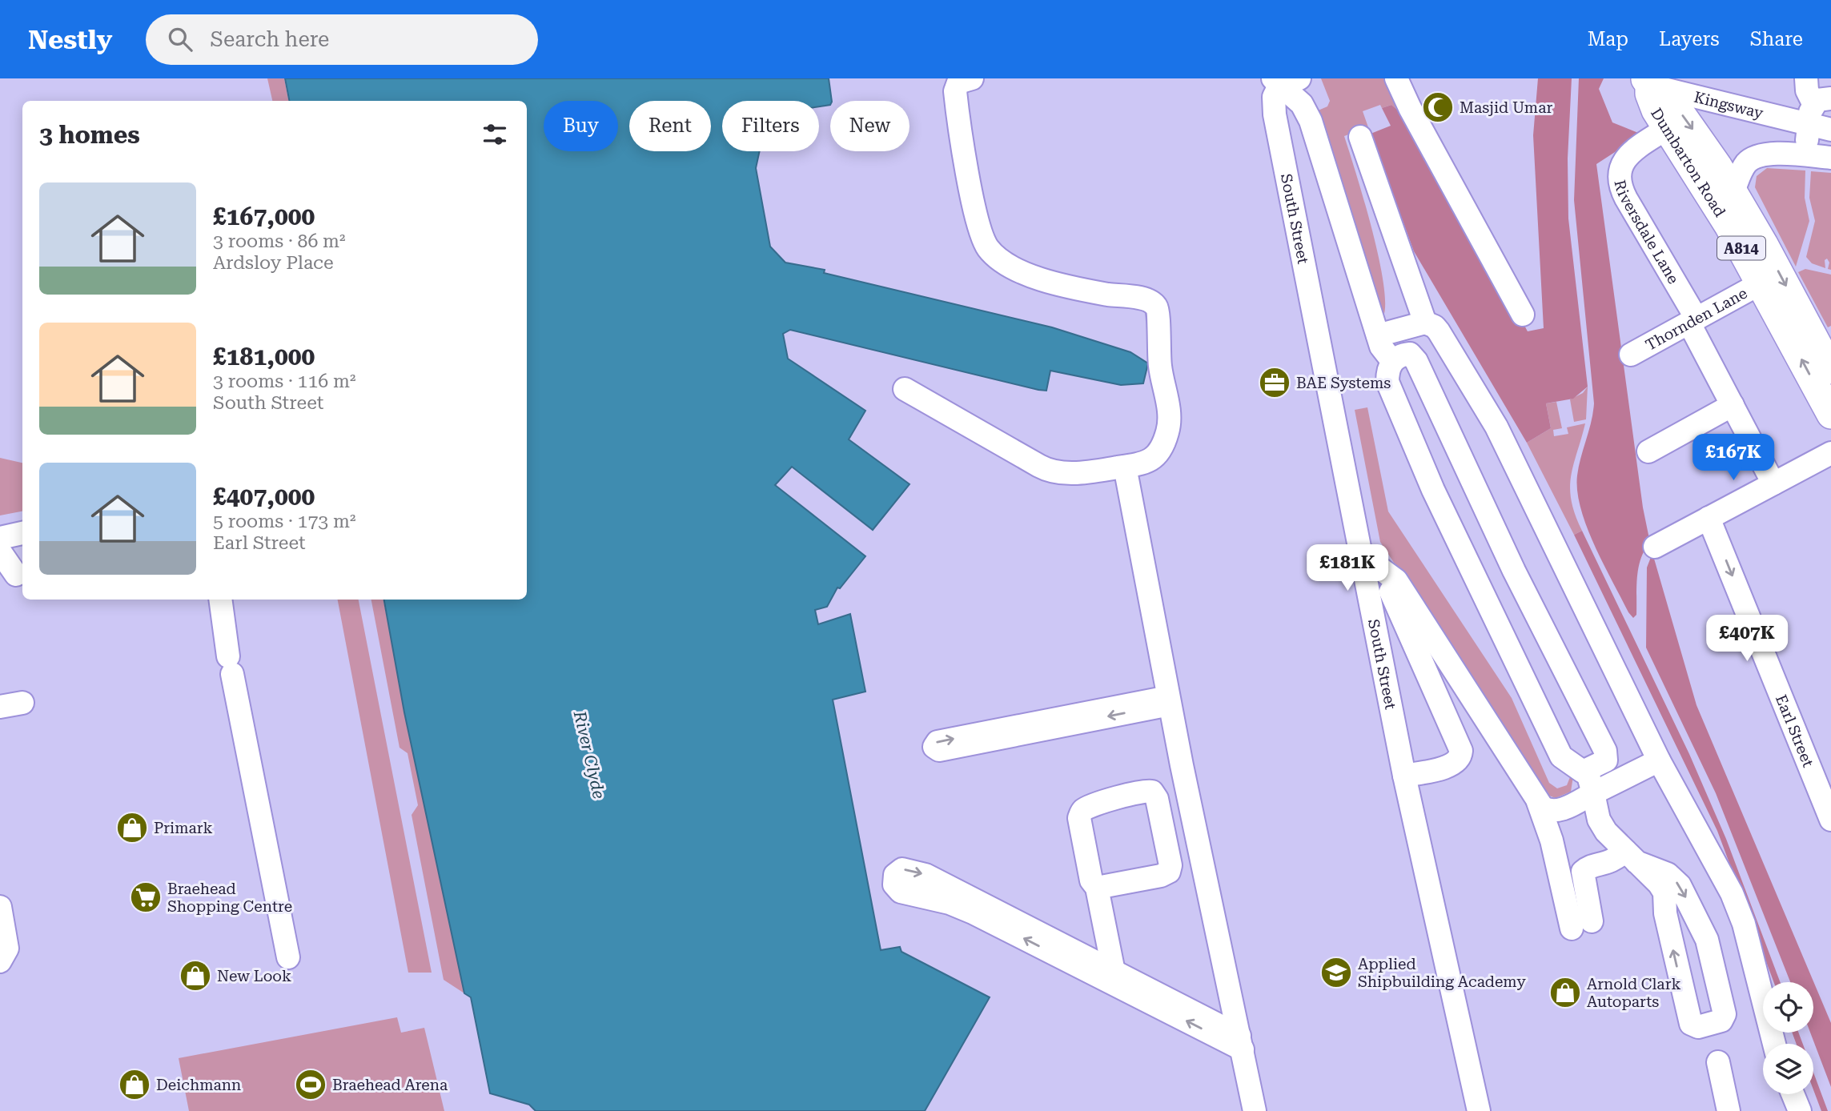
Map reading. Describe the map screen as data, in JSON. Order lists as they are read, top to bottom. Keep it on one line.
{"streets":{"main road":["Dumbarton Road","A814"],"street":["Kingsway","South Street","Riversdale Lane","Thornden Lane","Earl Street"]},"crossings":[["Kingsway","Dumbarton Road"],["Dumbarton Road","Riversdale Lane"],["Dumbarton Road","Thornden Lane"],["Riversdale Lane","Thornden Lane"]],"water":["River Clyde"],"places":{"mosque":["Masjid Umar"],"office":["BAE Systems"],"shop":["Primark","New Look","Arnold Clark Autoparts","Deichmann"],"supermarket":["Braehead Shopping Centre"],"school or university":["Applied Shipbuilding Academy"],"sports":["Braehead Arena"]},"page":{"header":"Nestly","search":"Search here","nav":["Map","Layers","Share"],"chip":["Buy","Rent","Filters","New"],"heading":"3 homes","list":[{"name":"£167,000","note":"3 rooms · 86 m² · Ardsloy Place"},{"name":"£181,000","note":"3 rooms · 116 m² · South Street"},{"name":"£407,000","note":"5 rooms · 173 m² · Earl Street"}],"price":["£167K","£181K","£407K"]}}
